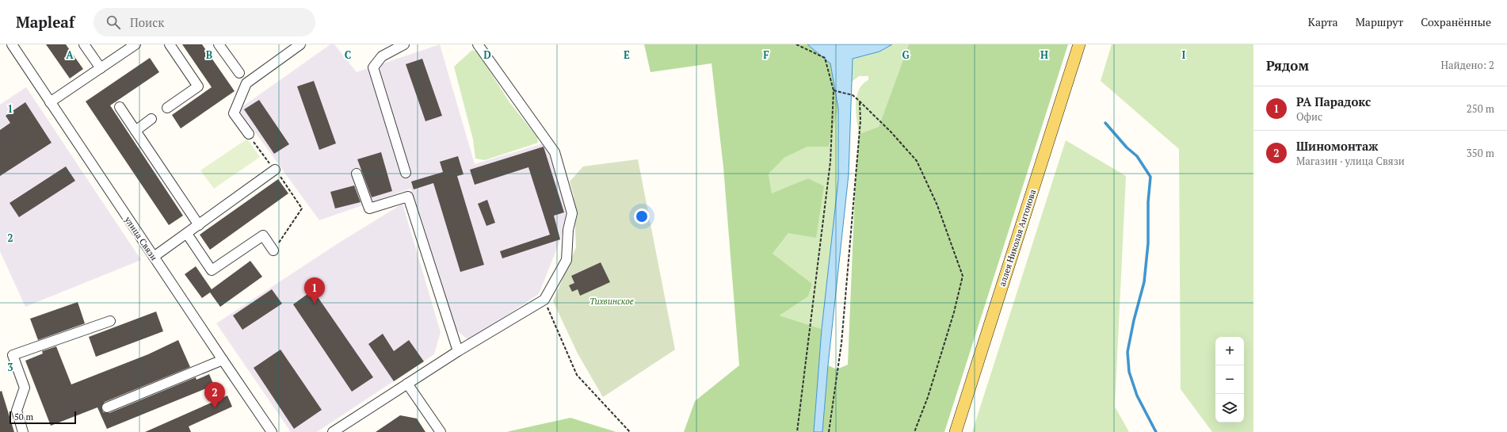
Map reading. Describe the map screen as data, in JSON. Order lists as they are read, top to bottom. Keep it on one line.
{"streets":{"main road":["аллея Николая Антонова"],"street":["улица Связи"]},"parks":["Тихвинское"],"scale_bar":"50 m","page":{"header":"Mapleaf","search":"Поиск","nav":["Карта","Маршрут","Сохранённые"],"heading":["Рядом","Найдено: 2"],"list":[{"mark":"1","name":"РА Парадокс","note":"Офис","value":"250 m"},{"mark":"2","name":"Шиномонтаж","note":"Магазин · улица Связи","value":"350 m"}],"pins":["1","2"],"map_buttons":["+","−"],"scale":"50 m"},"grid":{"columns":["A","B","C","D","E","F","G","H","I"],"rows":["1","2","3"]}}
